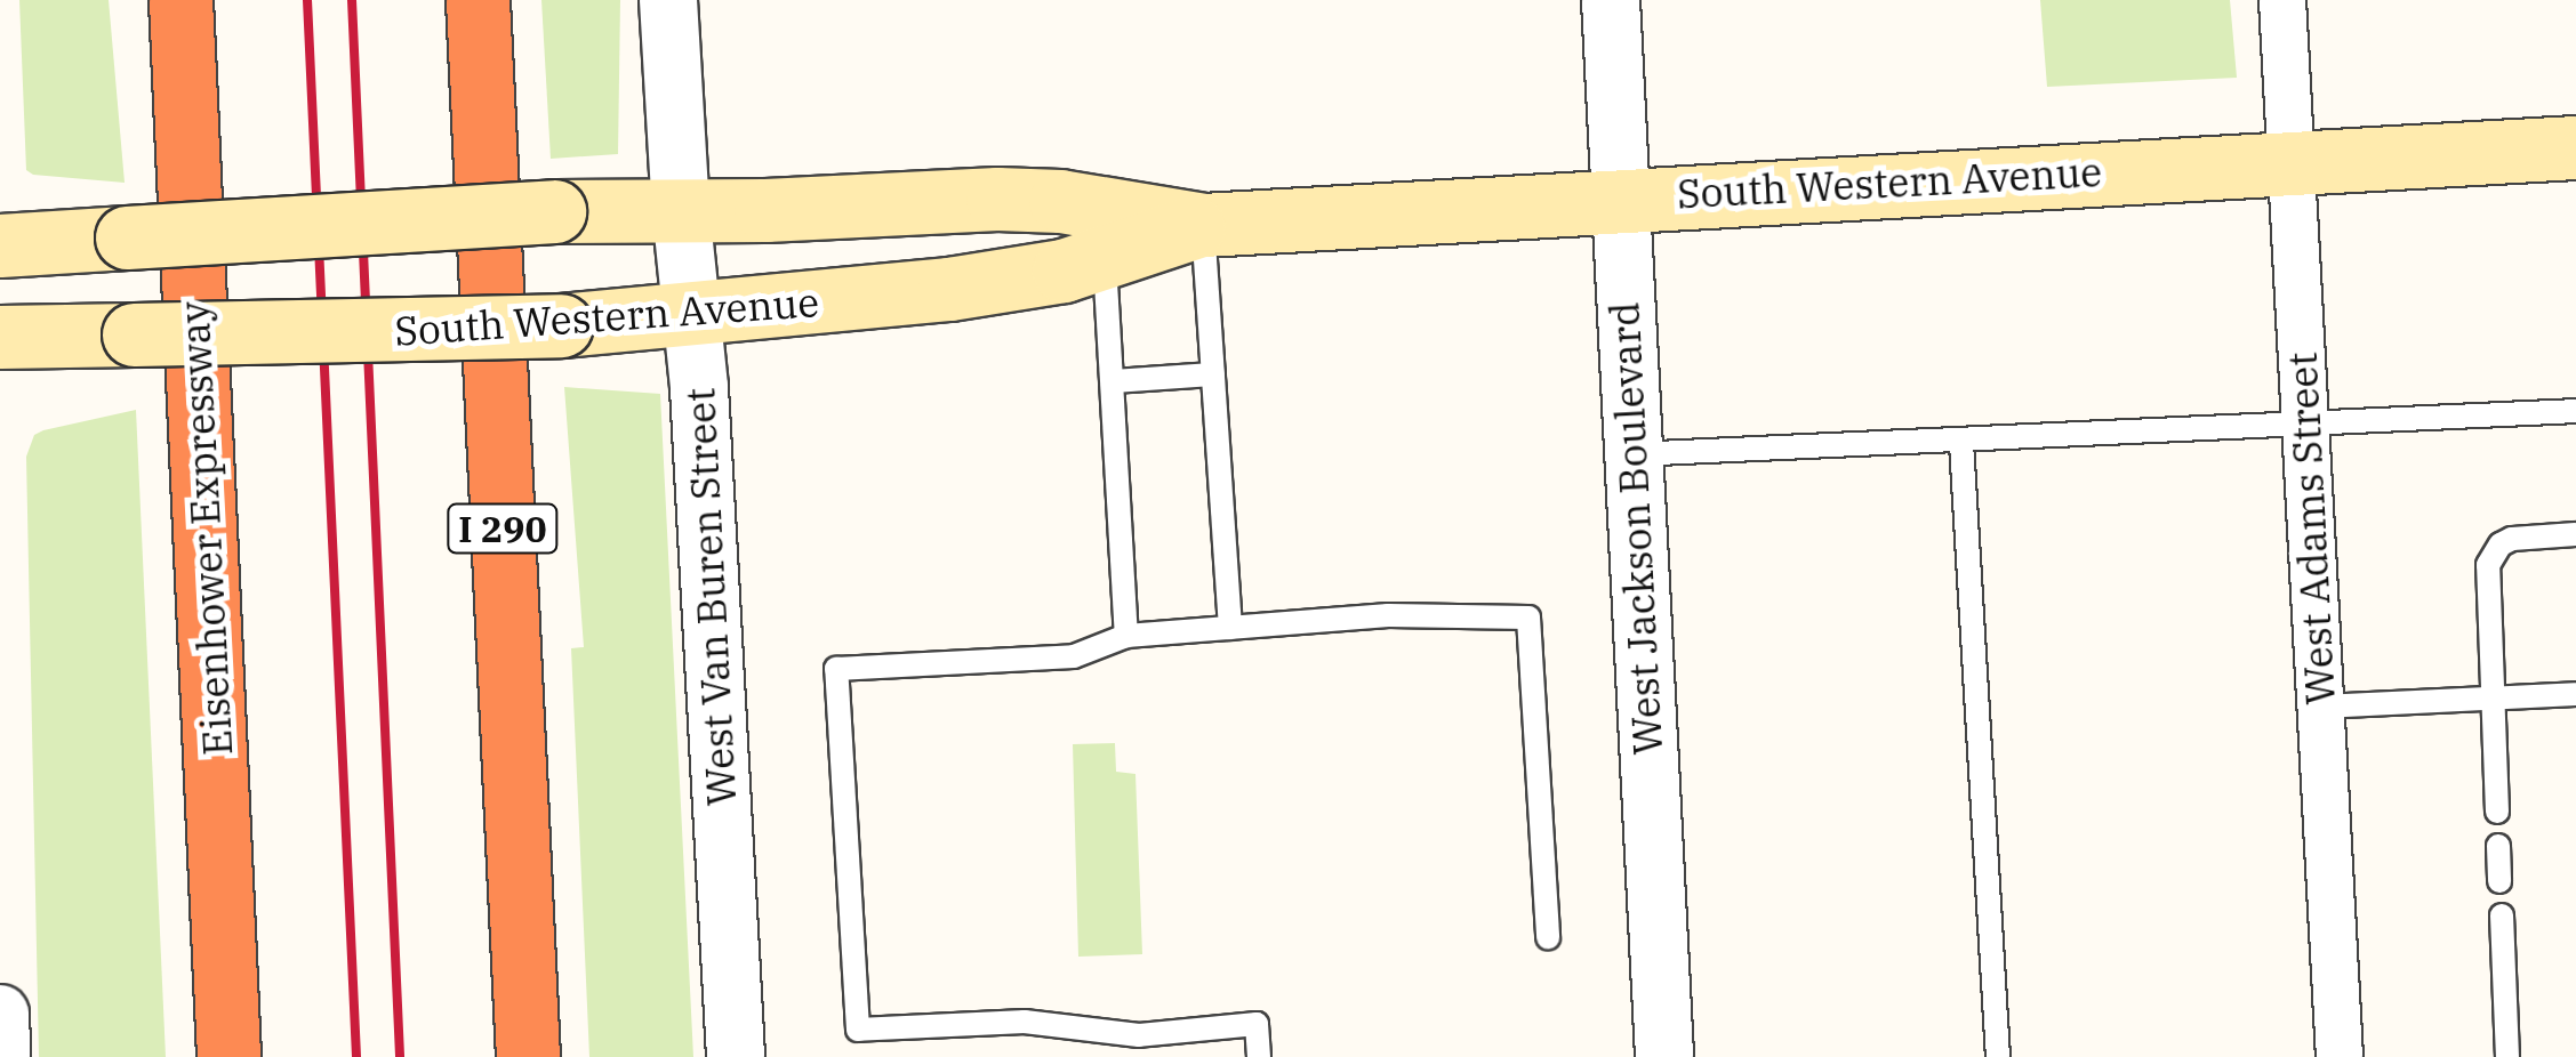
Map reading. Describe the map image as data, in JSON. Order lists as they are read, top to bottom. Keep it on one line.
{"streets":{"highway":["Eisenhower Expressway","I 290"],"main road":["South Western Avenue"],"street":["West Jackson Boulevard","West Adams Street","West Van Buren Street"]},"crossings":[["South Western Avenue","West Jackson Boulevard"],["South Western Avenue","West Adams Street"],["South Western Avenue","West Van Buren Street"]]}
